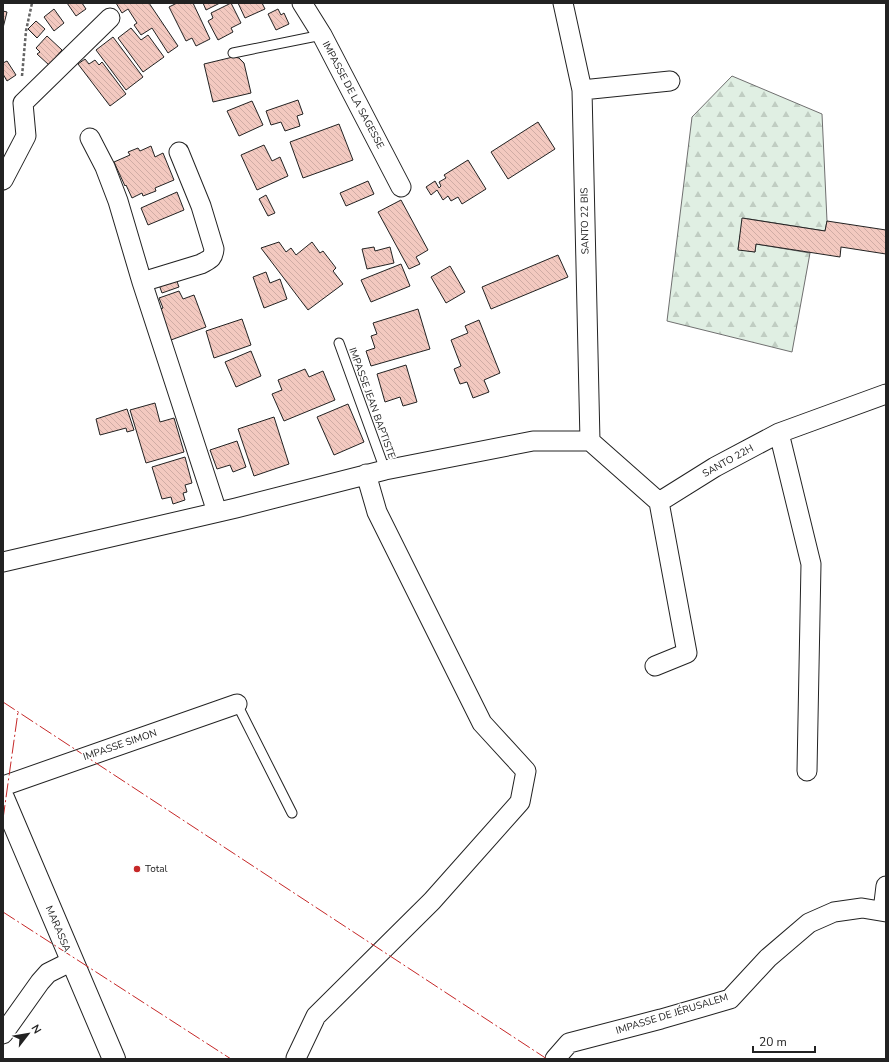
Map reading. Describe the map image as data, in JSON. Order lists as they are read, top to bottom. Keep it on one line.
{"streets":{"main road":["MARASSA"],"street":["IMPASSE DE LA SAGESSE","SANTO 22 BIS","SANTO 22H","IMPASSE SIMON","IMPASSE DE JÉRUSALEM"],"lane":["IMPASSE JEAN BAPTISTE"]},"places":["Total"],"scale_bar":"20 m","north":"top right"}
